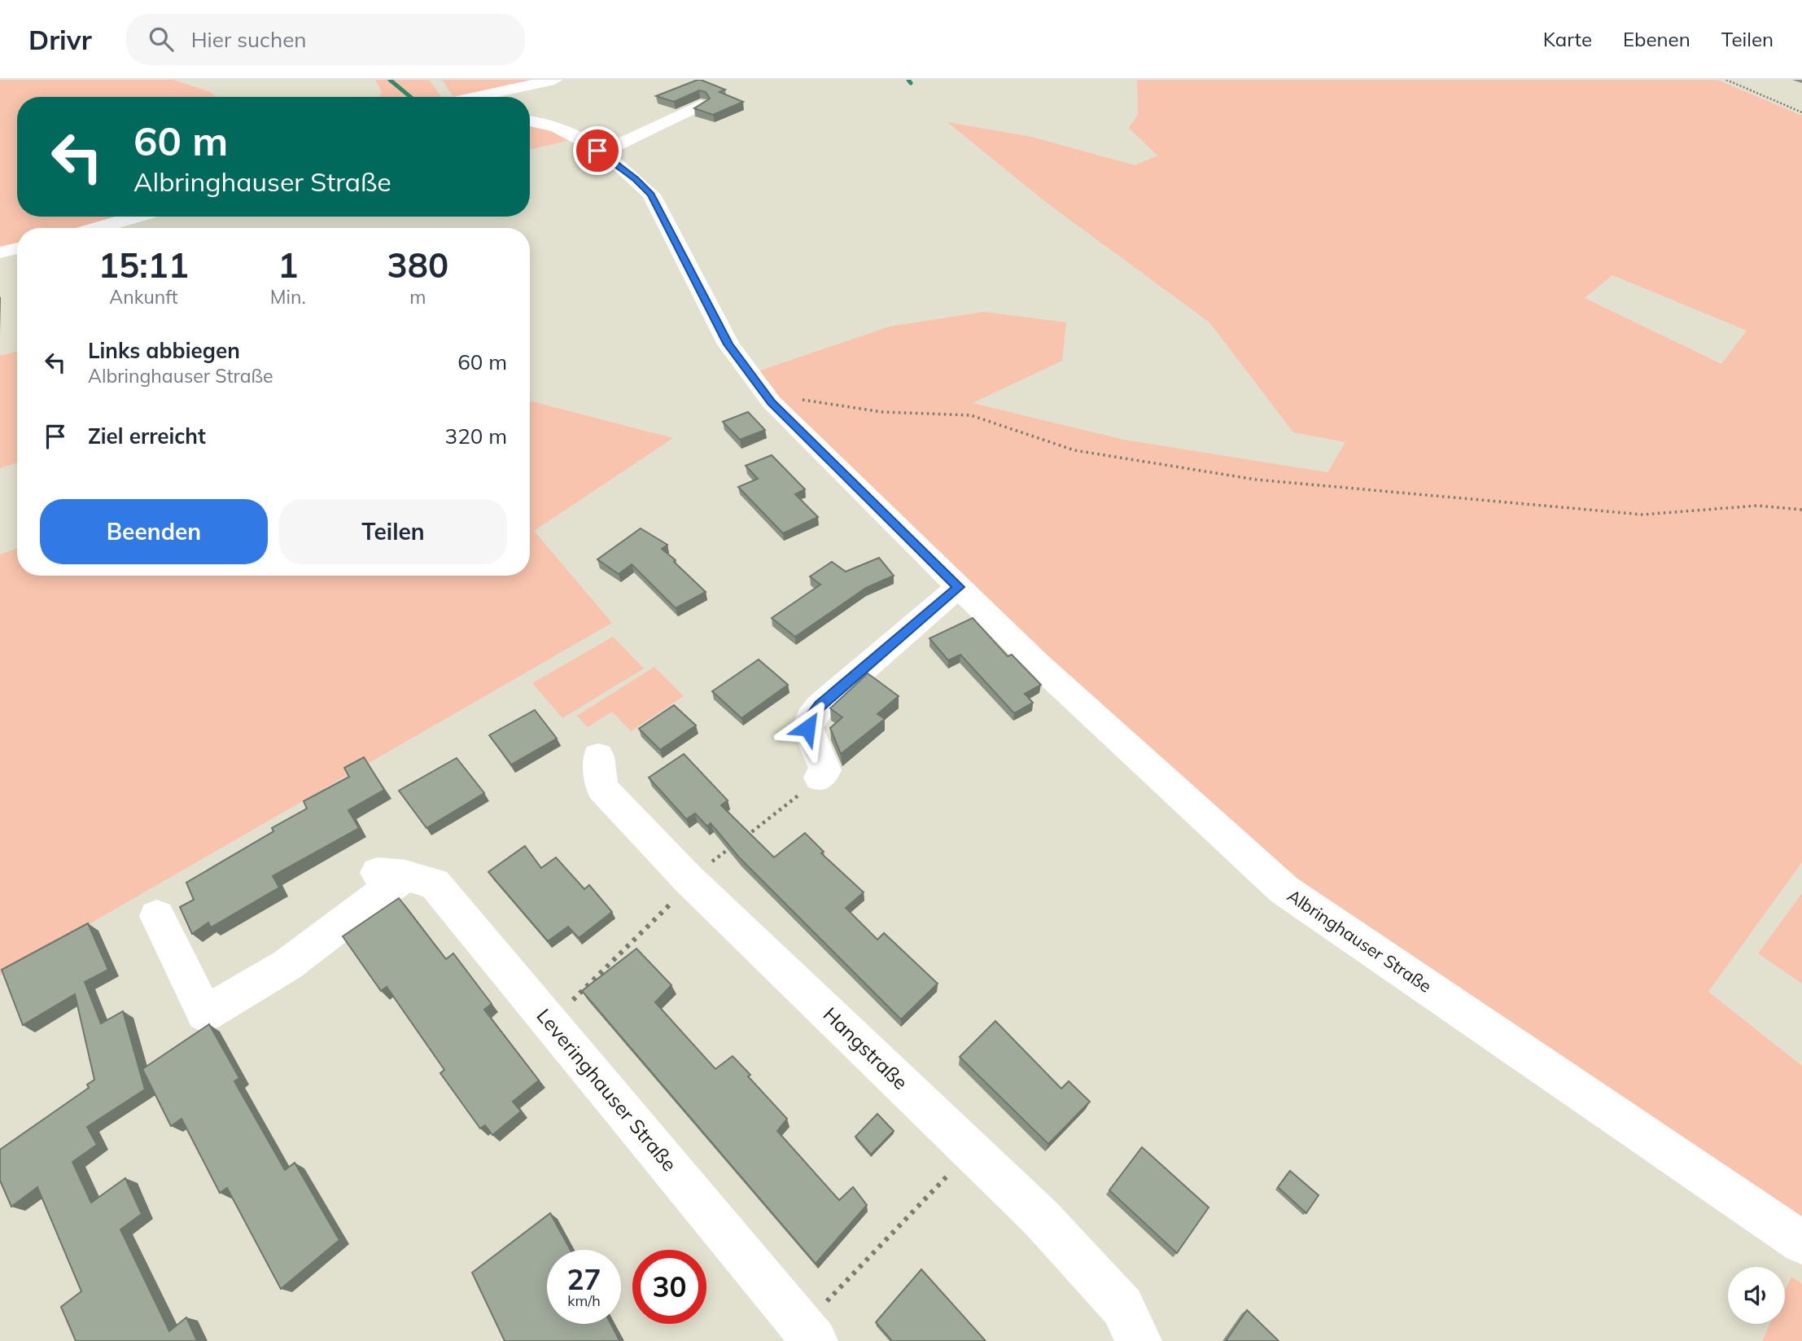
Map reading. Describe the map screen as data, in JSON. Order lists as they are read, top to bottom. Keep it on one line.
{"streets":{"street":["Albringhauser Straße","Hangstraße","Leveringhauser Straße"]},"page":{"header":"Drivr","search":"Hier suchen","nav":["Karte","Ebenen","Teilen"],"turn":["60 m","Albringhauser Straße"],"eta":["15:11","Ankunft","1","Min.","380","m"],"list":[{"name":"Links abbiegen","note":"Albringhauser Straße","value":"60 m"},{"name":"Ziel erreicht","value":"320 m"}],"buttons":["Beenden","Teilen"],"speed":"27 km/h","limit":"30"}}
